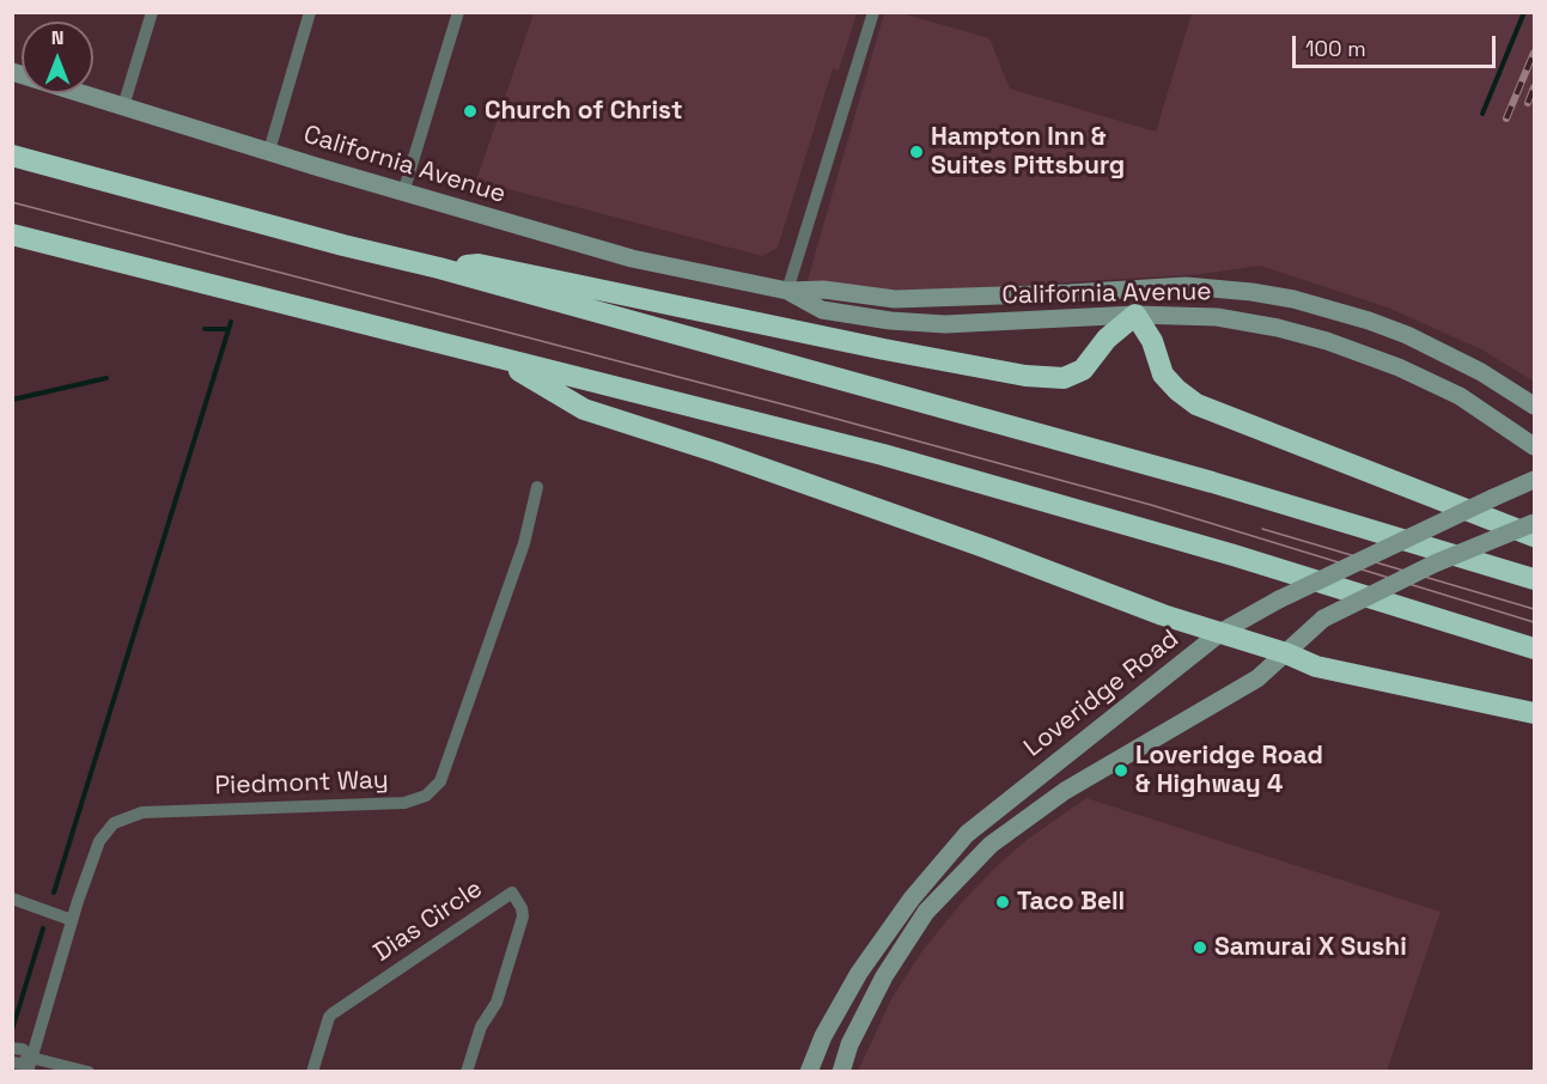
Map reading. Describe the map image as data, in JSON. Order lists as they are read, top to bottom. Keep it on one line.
{"streets":{"main road":["California Avenue","Loveridge Road"],"street":["Piedmont Way","Dias Circle"]},"places":["Church of Christ","Hampton Inn & Suites Pittsburg","Loveridge Road & Highway 4","Taco Bell","Samurai X Sushi"],"scale_bar":"100 m","north":"top"}
